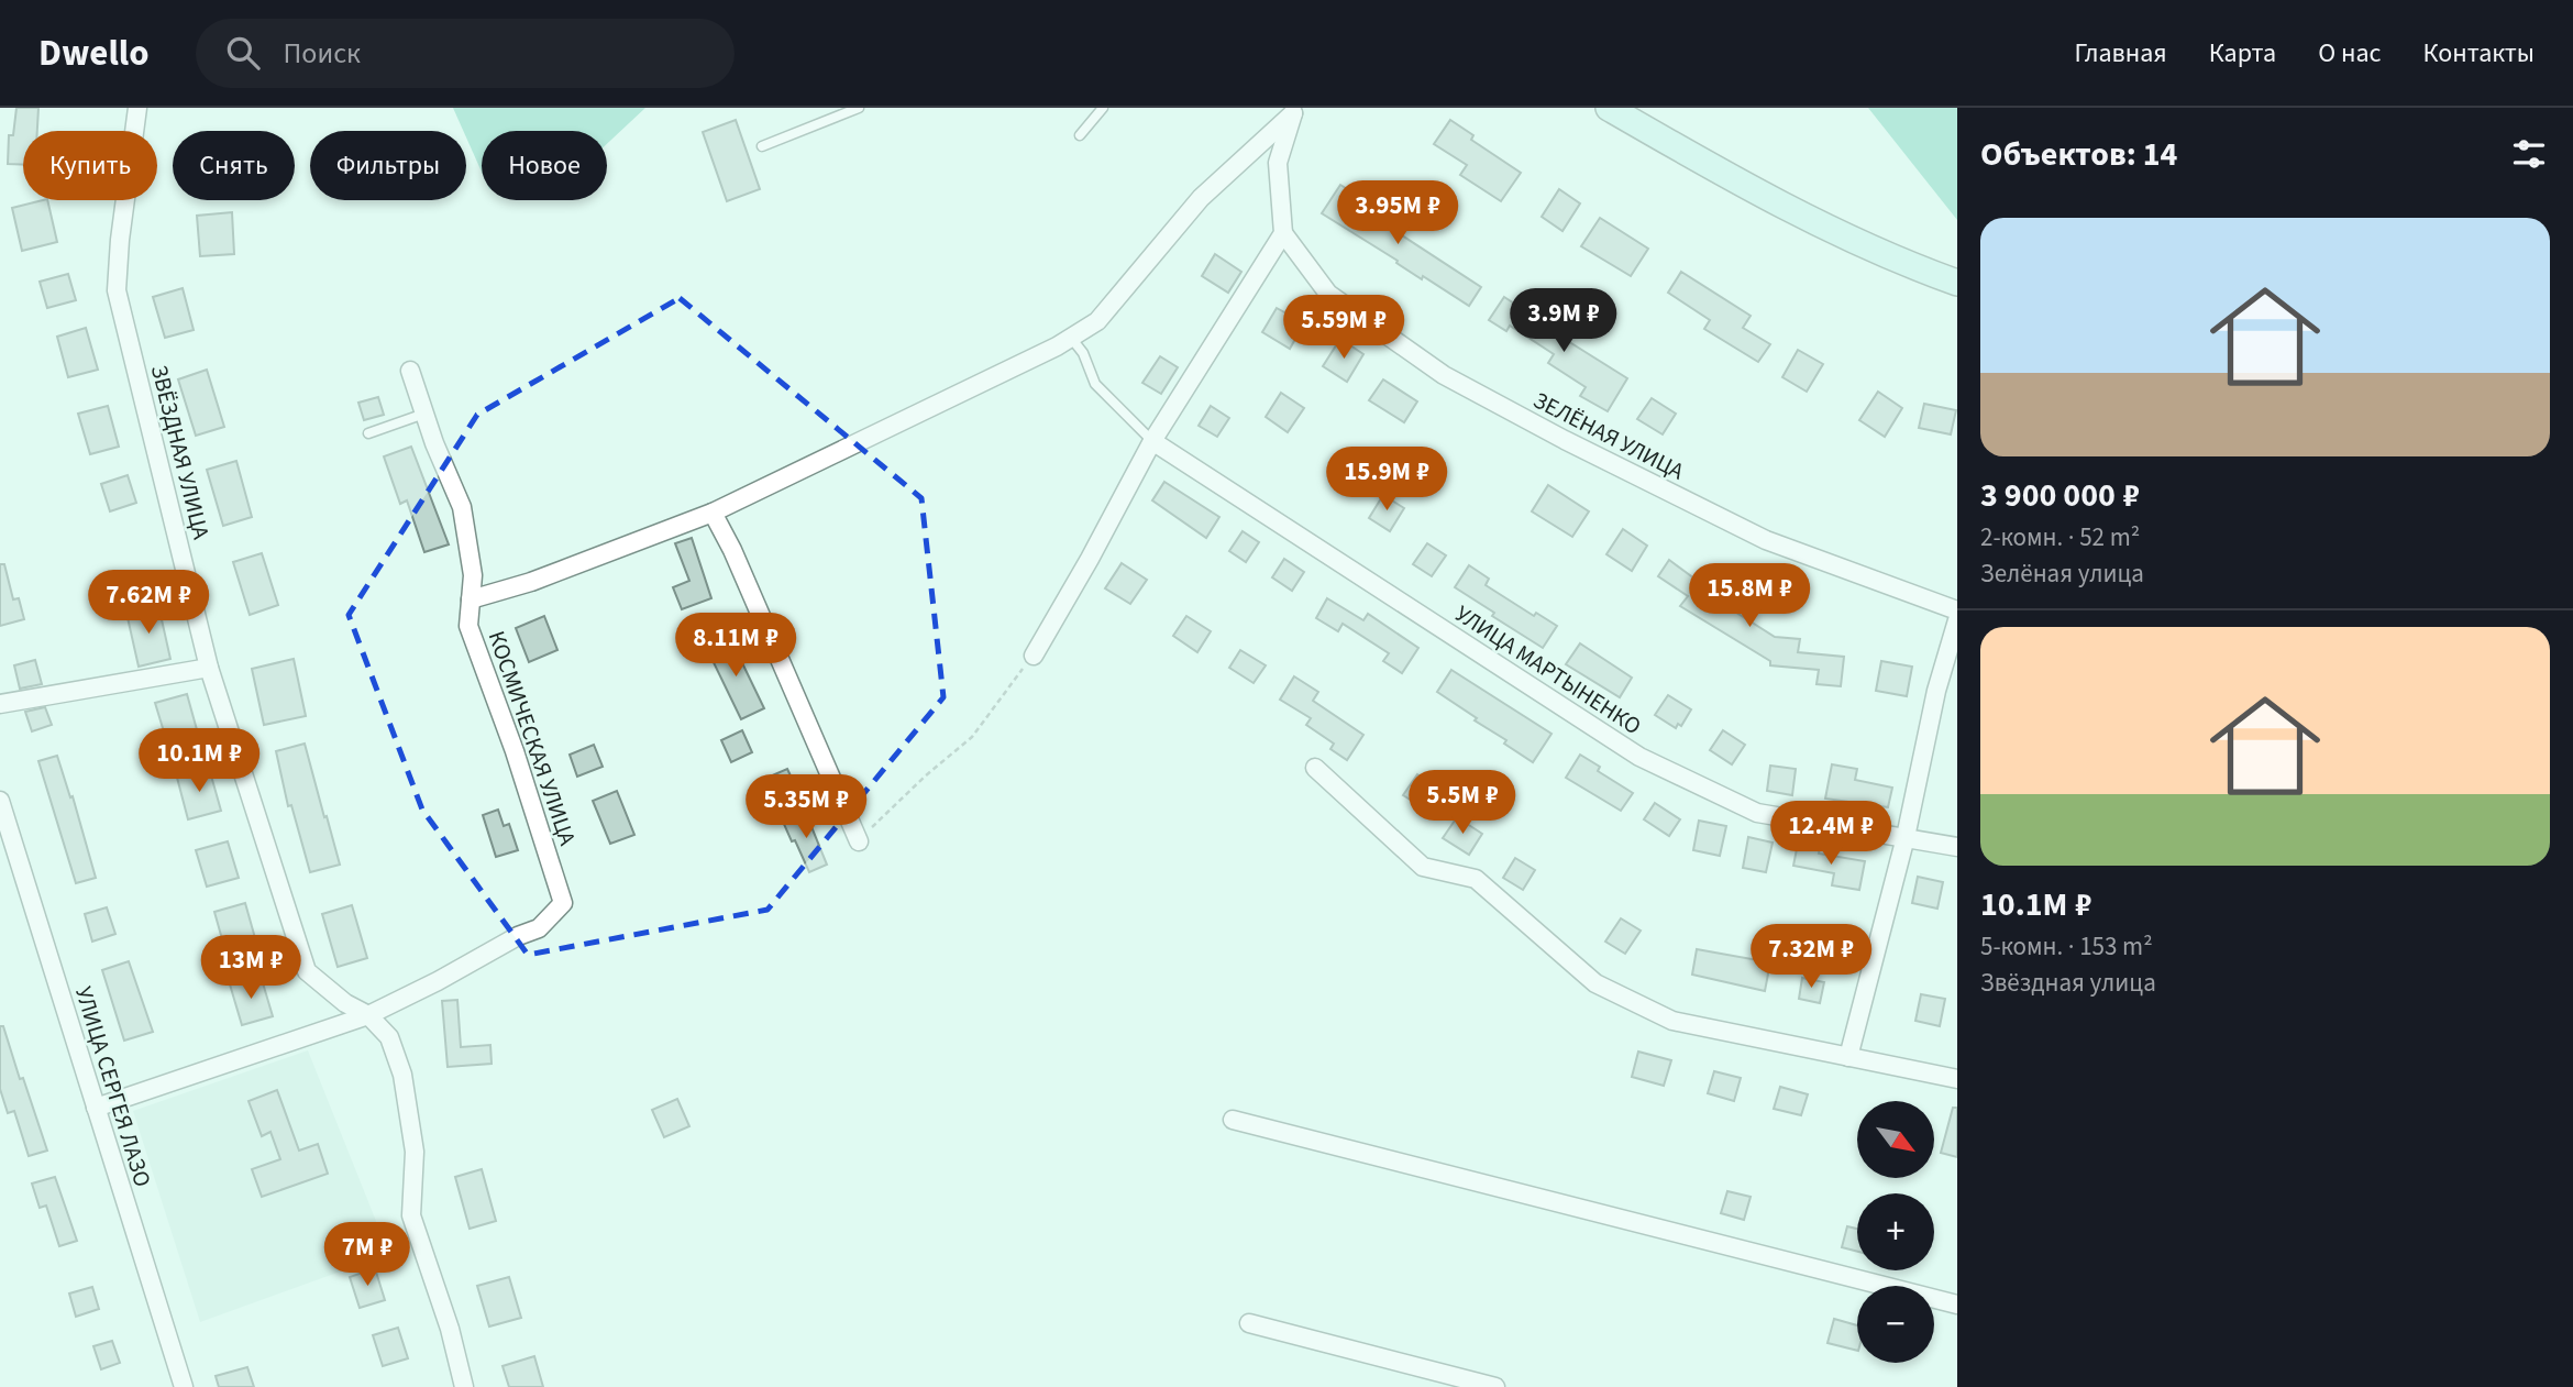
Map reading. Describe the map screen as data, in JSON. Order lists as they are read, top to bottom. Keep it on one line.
{"streets":{"street":["ЗЕЛЁНАЯ УЛИЦА","ЗВЁЗДНАЯ УЛИЦА","УЛИЦА МАРТЫНЕНКО","КОСМИЧЕСКАЯ УЛИЦА","УЛИЦА СЕРГЕЯ ЛАЗО"]},"crossings":[["ЗВЁЗДНАЯ УЛИЦА","КОСМИЧЕСКАЯ УЛИЦА"]],"north":"bottom right","page":{"header":"Dwello","search":"Поиск","nav":["Главная","Карта","О нас","Контакты"],"heading":"Объектов: 14","chip":["Купить","Снять","Фильтры","Новое"],"price":["3.95M ₽","3.9M ₽","5.59M ₽","15.9M ₽","15.8M ₽","7.62M ₽","8.11M ₽","10.1M ₽","5.5M ₽","5.35M ₽","12.4M ₽","7.32M ₽","13M ₽","7M ₽"],"list":[{"name":"3 900 000 ₽","note":"2-комн. · 52 m² · Зелёная улица"},{"name":"10.1M ₽","note":"5-комн. · 153 m² · Звёздная улица"}],"map_buttons":["+","−"]}}
